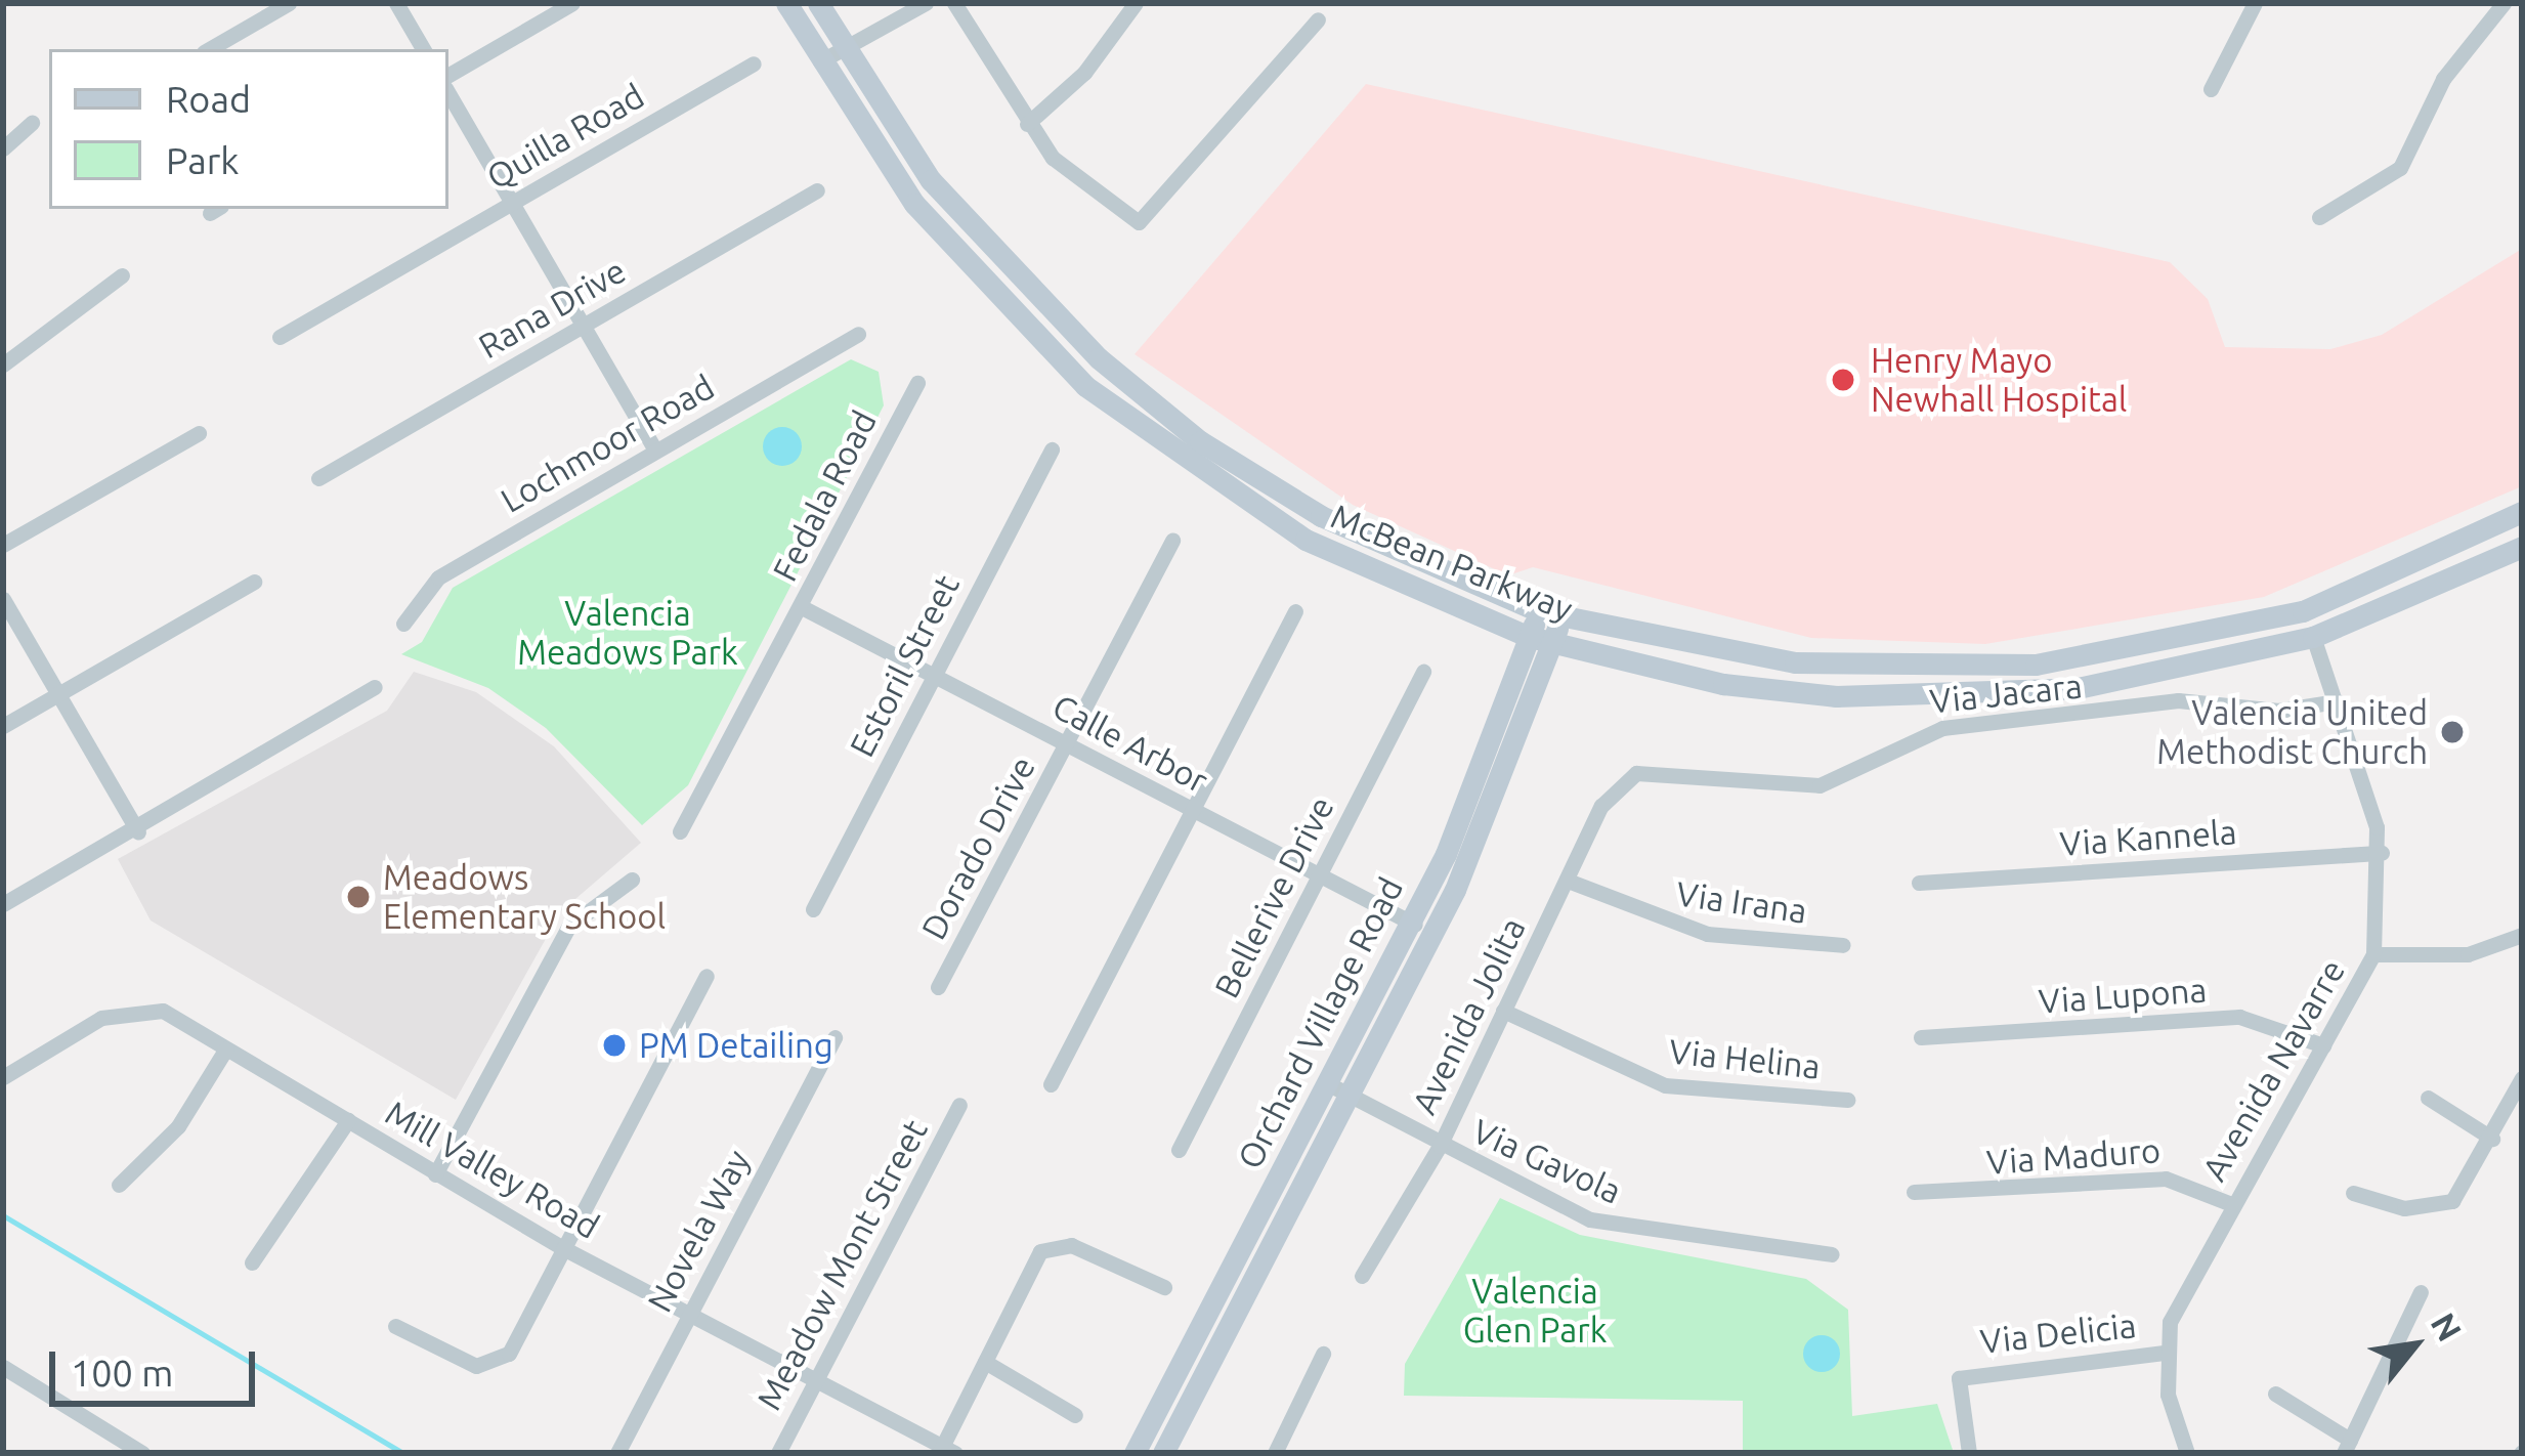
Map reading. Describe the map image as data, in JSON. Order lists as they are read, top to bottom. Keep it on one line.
{"streets":{"main road":["McBean Parkway","Orchard Village Road"],"street":["Quilla Road","Rana Drive","Lochmoor Road","Fedala Road","Estoril Street","Via Jacara","Calle Arbor","Via Kannela","Dorado Drive","Bellerive Drive","Via Irana","Via Lupona","Avenida Jolita","Via Helina","Avenida Navarre","Via Maduro","Via Gavola","Mill Valley Road","Novela Way","Meadow Mont Street","Via Delicia"]},"crossings":[["Fedala Road","Calle Arbor"],["McBean Parkway","Orchard Village Road"],["McBean Parkway","Avenida Navarre"],["Estoril Street","Calle Arbor"],["Via Jacara","Avenida Jolita"],["Via Jacara","Avenida Navarre"],["Calle Arbor","Dorado Drive"],["Calle Arbor","Bellerive Drive"],["Calle Arbor","Orchard Village Road"],["Via Kannela","Avenida Navarre"],["Via Irana","Avenida Jolita"],["Via Lupona","Avenida Navarre"],["Avenida Jolita","Via Helina"],["Avenida Jolita","Via Gavola"],["Orchard Village Road","Via Gavola"],["Avenida Navarre","Via Maduro"],["Avenida Navarre","Via Delicia"],["Mill Valley Road","Novela Way"],["Mill Valley Road","Meadow Mont Street"]],"parks":["Valencia Meadows Park","Valencia Glen Park"],"places":["Henry Mayo Newhall Hospital","Valencia United Methodist Church","Meadows Elementary School","PM Detailing"],"legend":["Road","Park"],"scale_bar":"100 m","north":"top right"}
